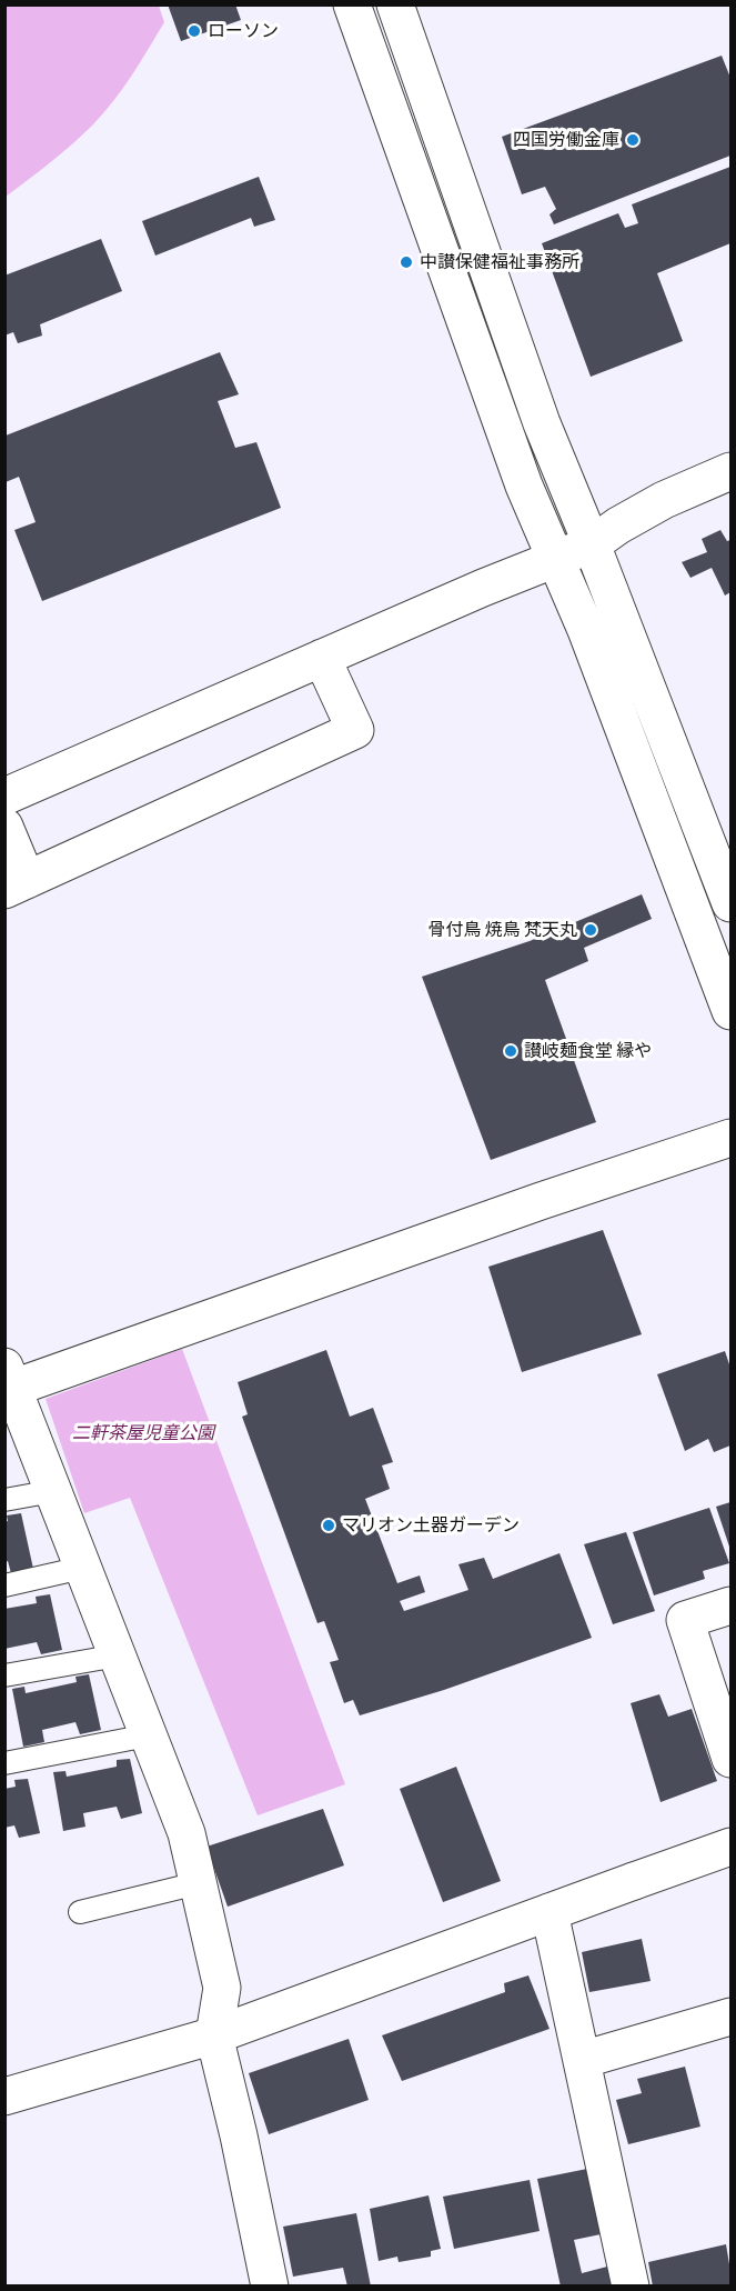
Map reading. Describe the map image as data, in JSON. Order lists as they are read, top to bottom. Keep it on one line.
{"parks":["二軒茶屋児童公園"],"places":["ローソン","四国労働金庫","中讃保健福祉事務所","骨付鳥 焼鳥 梵天丸","讃岐麺食堂 縁や","マリオン土器ガーデン"]}
